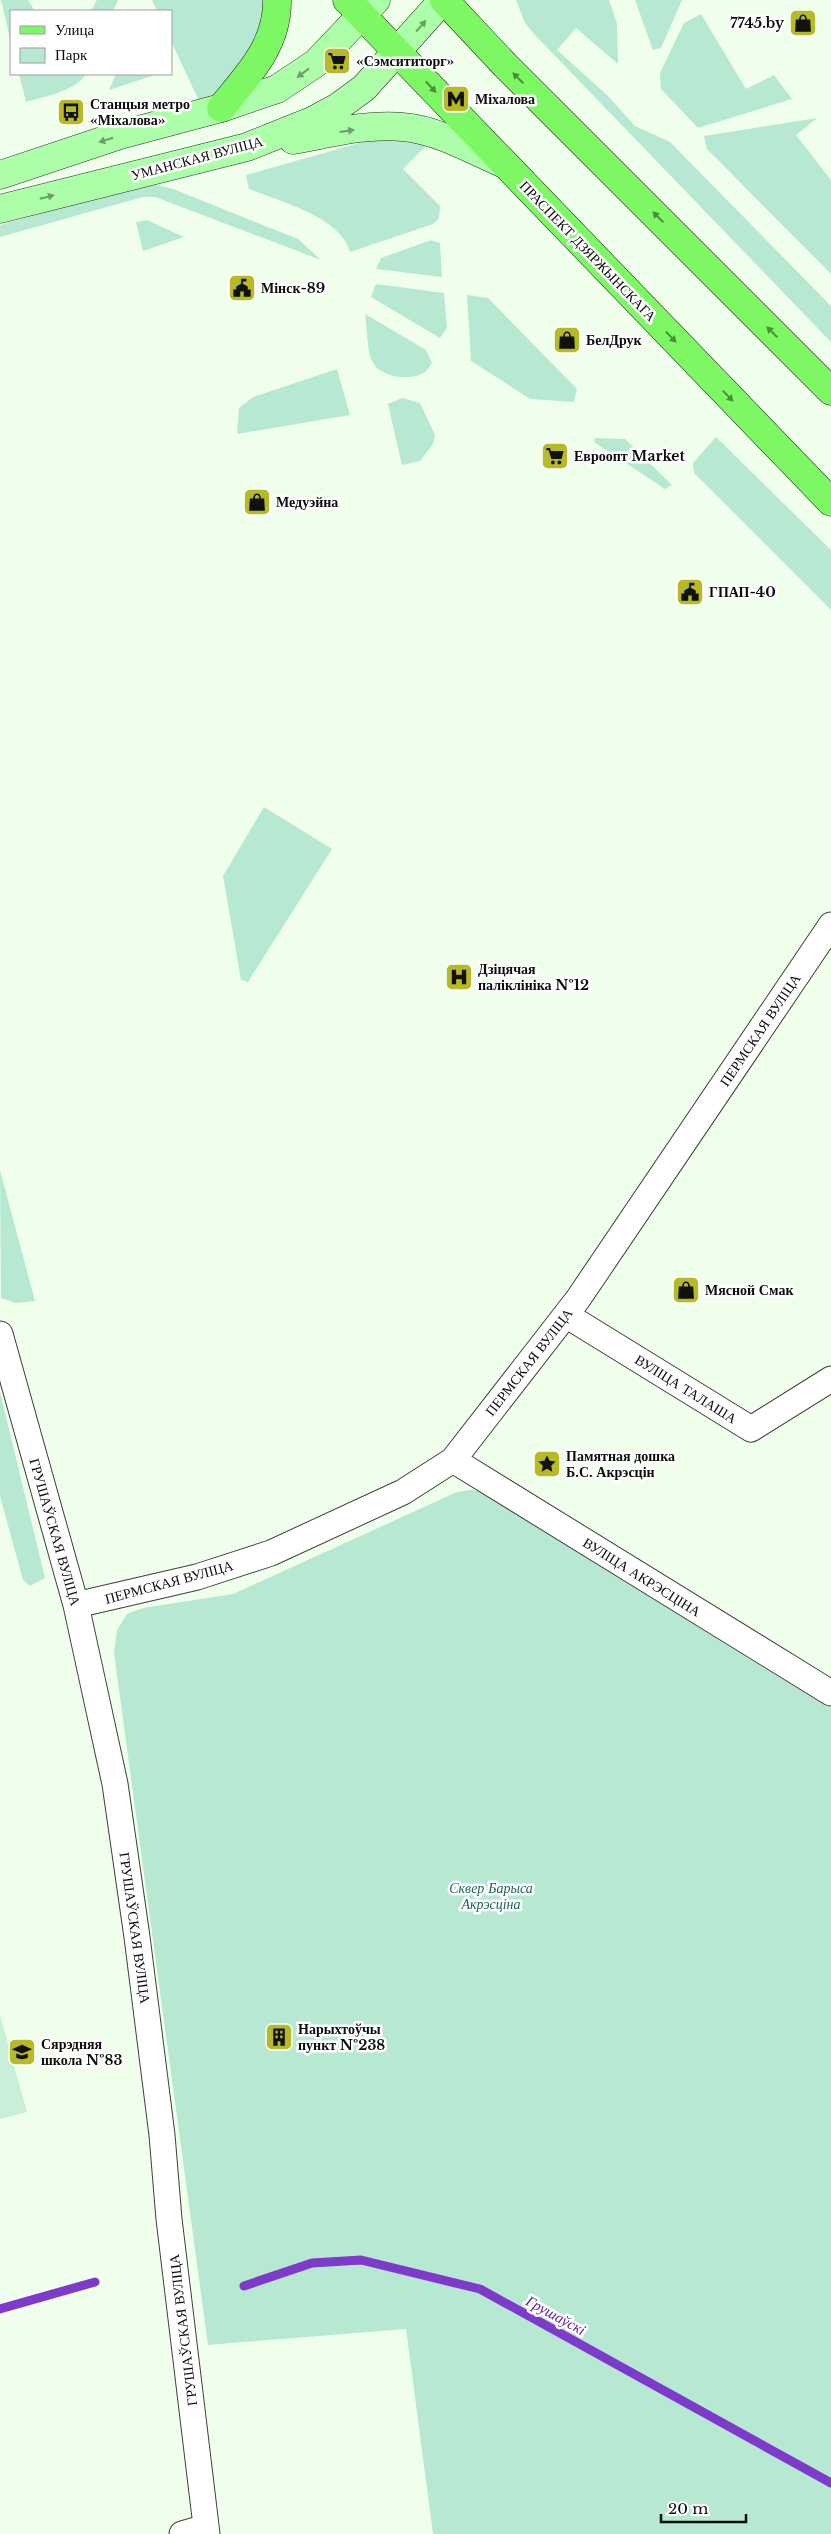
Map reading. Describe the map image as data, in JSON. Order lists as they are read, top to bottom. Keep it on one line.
{"streets":{"main road":["УМАНСКАЯ ВУЛІЦА","ПРАСПЕКТ ДЗЯРЖЫНСКАГА"],"street":["ПЕРМСКАЯ ВУЛІЦА","ВУЛІЦА ТАЛАША","ГРУШАЎСКАЯ ВУЛІЦА","ВУЛІЦА АКРЭСЦІНА"]},"crossings":[["УМАНСКАЯ ВУЛІЦА","ПРАСПЕКТ ДЗЯРЖЫНСКАГА"],["ПЕРМСКАЯ ВУЛІЦА","ВУЛІЦА ТАЛАША"],["ПЕРМСКАЯ ВУЛІЦА","ГРУШАЎСКАЯ ВУЛІЦА"],["ПЕРМСКАЯ ВУЛІЦА","ВУЛІЦА АКРЭСЦІНА"]],"water":["Грушаўскі"],"parks":["Сквер Барыса Акрэсціна"],"places":{"shop":["7745.by","БелДрук","Медуэйна","Мясной Смак"],"supermarket":["«Сэмсититорг»","Евроопт Market"],"metro station":["Міхалова"],"bus stop":["Станцыя метро «Міхалова»"],"public building":["Мінск-89","ГПАП-40"],"hospital":["Дзіцячая паліклініка №12"],"place":["Памятная дошка Б.С. Акрэсцін"],"building":["Нарыхтоўчы пункт №238"],"school or university":["Сярэдняя школа №83"]},"legend":["Улица","Парк"],"scale_bar":"20 m"}
